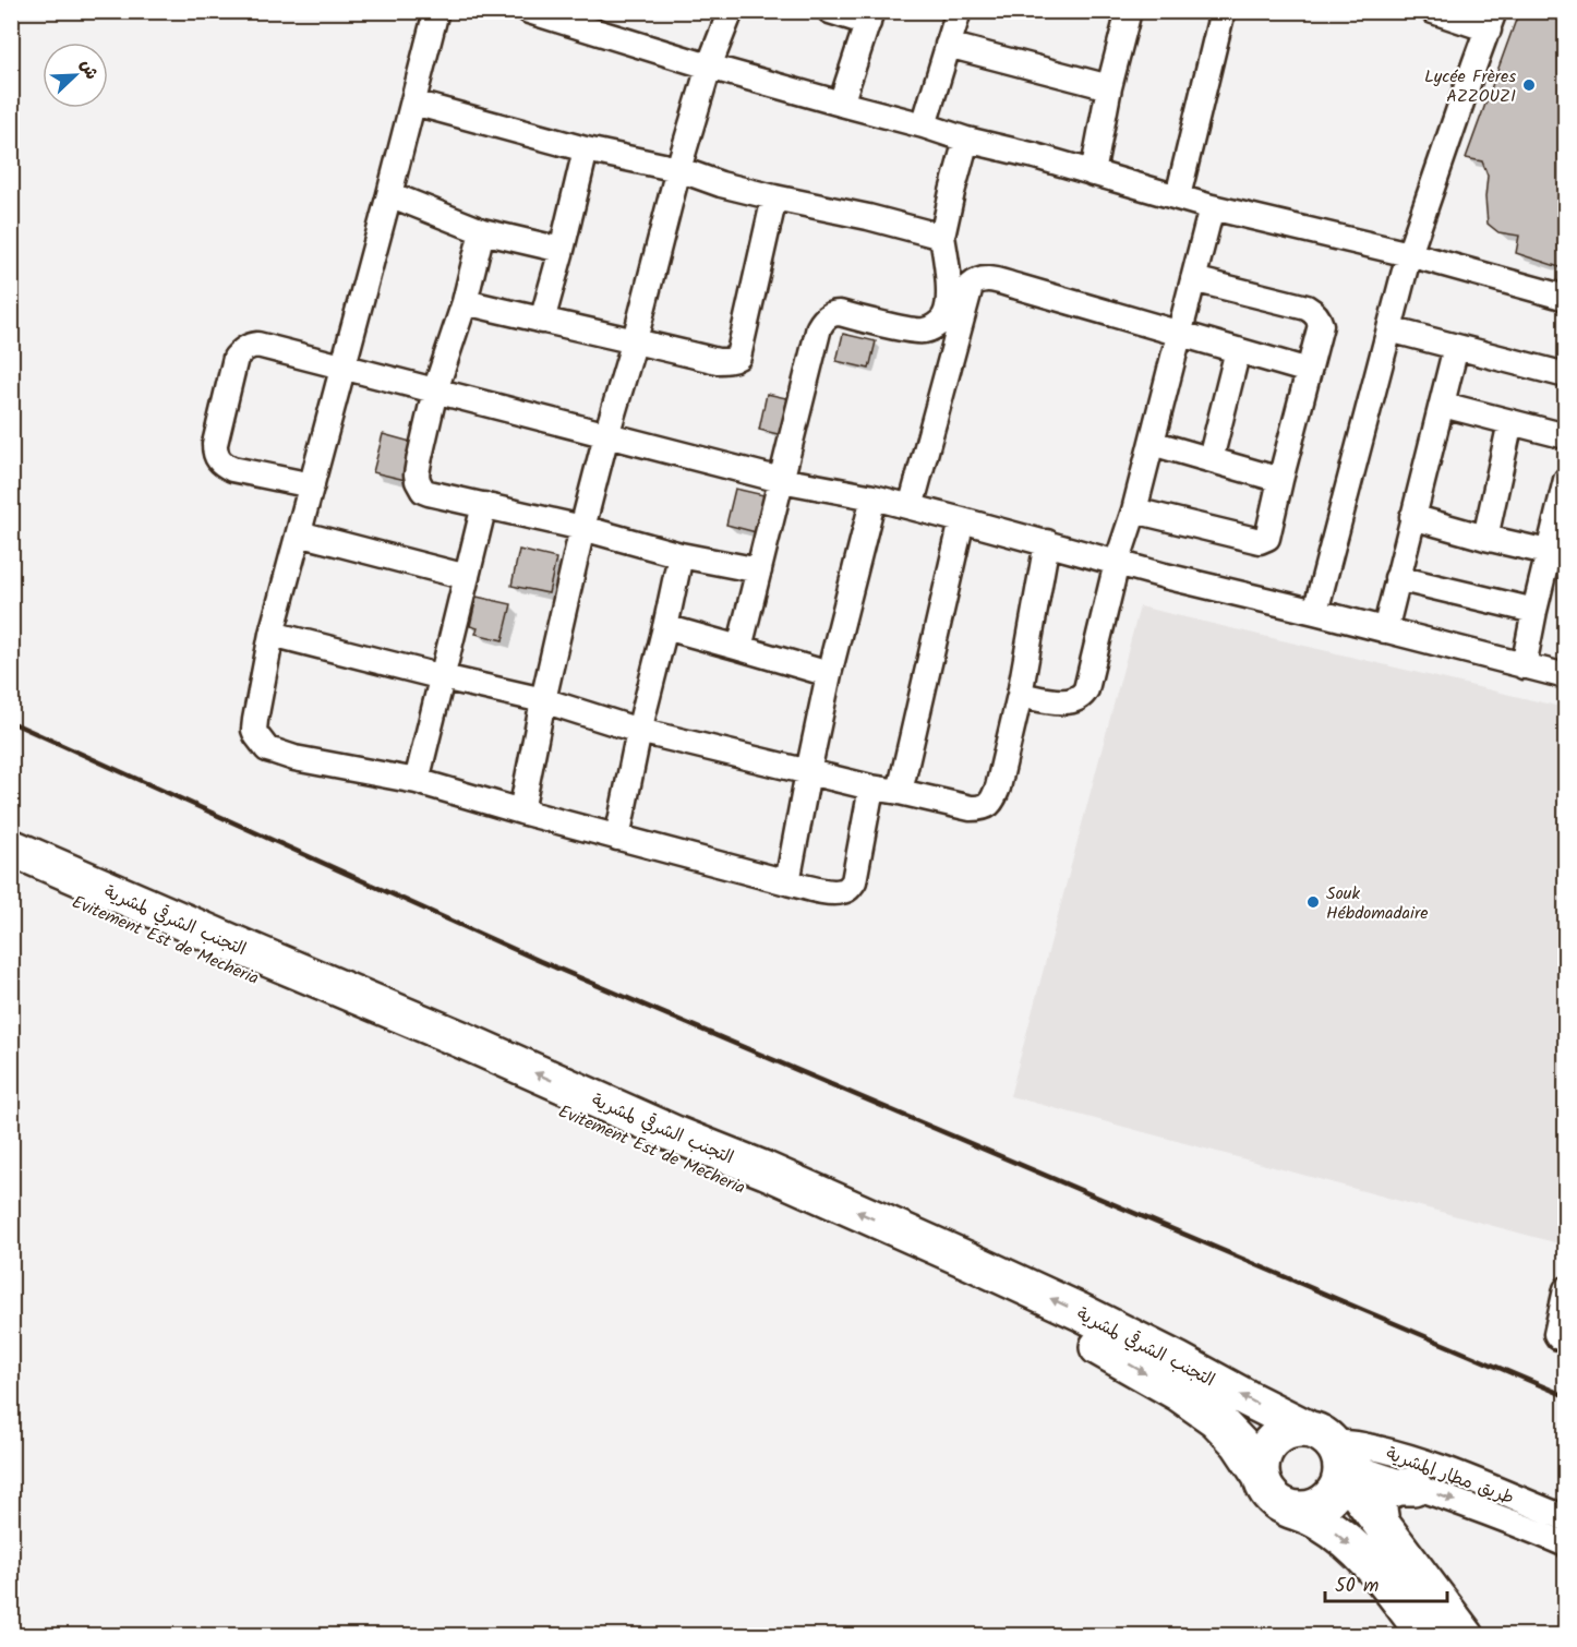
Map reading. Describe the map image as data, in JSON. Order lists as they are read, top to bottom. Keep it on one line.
{"streets":{"highway":["التجنب الشرقي لمشرية","Evitement Est de Mecheria"],"street":["طريق مطار المشرية"]},"crossings":[["التجنب الشرقي لمشرية","Evitement Est de Mecheria"],["التجنب الشرقي لمشرية","طريق مطار المشرية"],["Evitement Est de Mecheria","طريق مطار المشرية"]],"one_way":["التجنب الشرقي لمشرية","Evitement Est de Mecheria"],"places":["Lycée Frères AZZOUZI","Souk Hébdomadaire"],"scale_bar":"50 m","north":"top right"}
